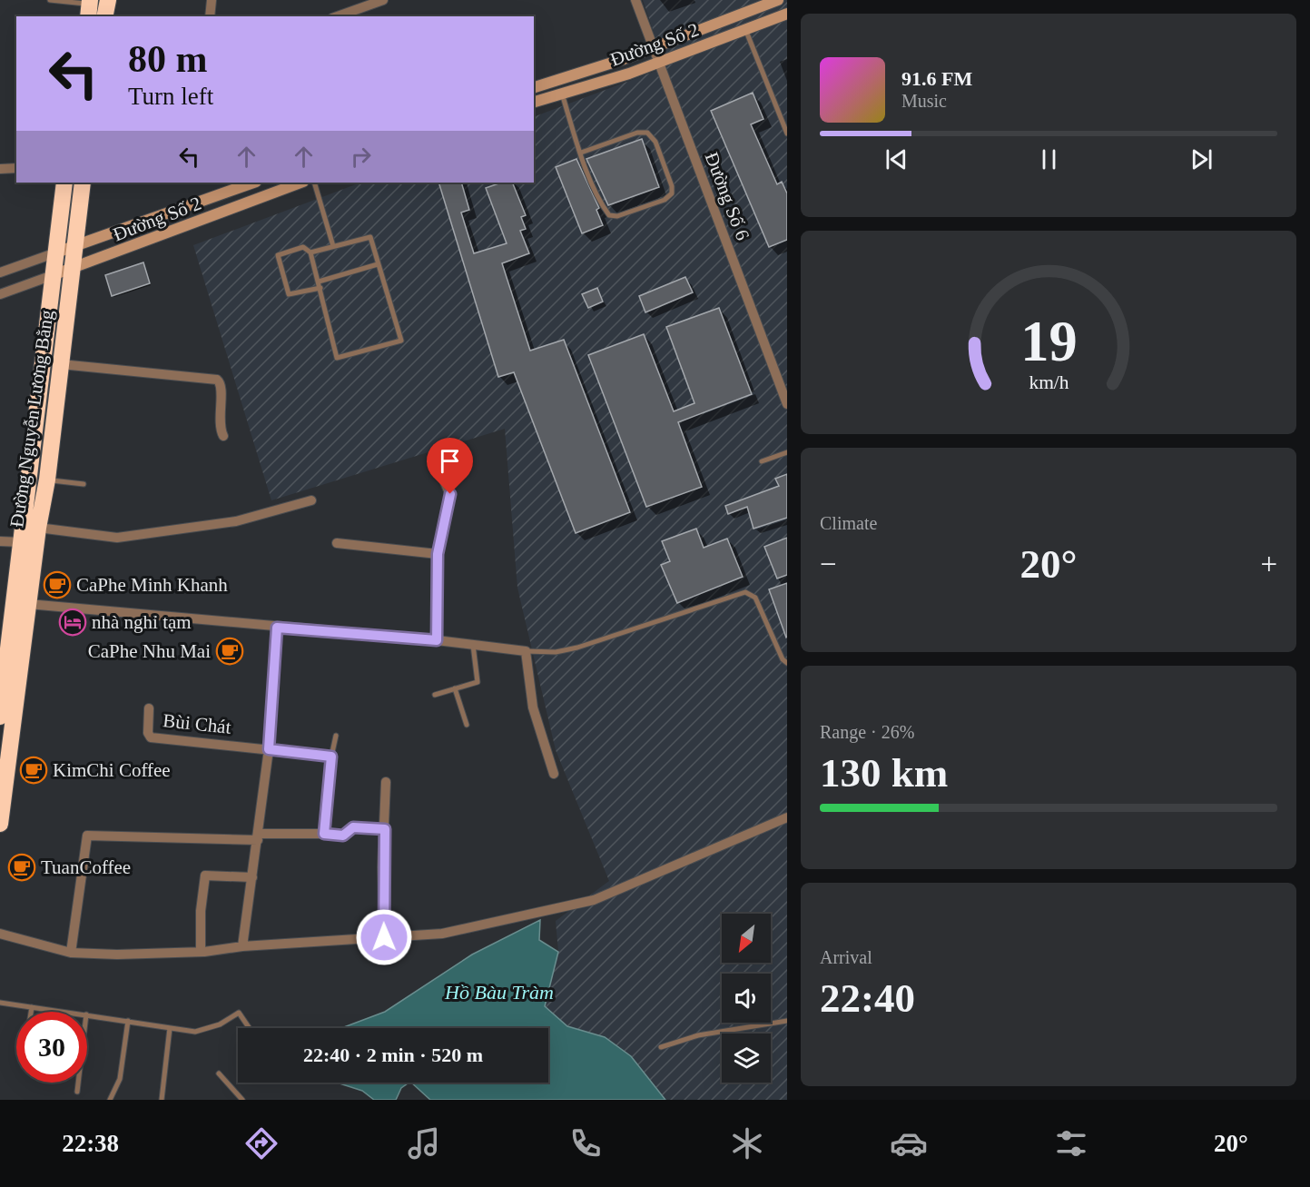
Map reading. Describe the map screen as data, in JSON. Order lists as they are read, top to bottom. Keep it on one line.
{"streets":{"highway":["Đường Nguyễn Lương Bằng"],"street":["Đường Số 2","Đường Số 6","Bùi Chát"]},"crossings":[["Đường Số 2","Đường Số 6"],["Đường Số 2","Đường Nguyễn Lương Bằng"]],"water":["Hồ Bàu Tràm"],"places":{"cafe":["CaPhe Minh Khanh","CaPhe Nhu Mai","KimChi Coffee","TuanCoffee"],"hotel":["nhà nghỉ tạm"]},"north":"bottom left","page":{"turn":["80 m","Turn left"],"song":["91.6 FM","Music"],"tile":["Climate",["Range · 26%","130 km"],["Arrival","22:40"]],"heat":["−","20°","+"],"limit":"30","trip":"22:40 · 2 min · 520 m","tabs":["22:38","20°"],"gauge":["19","km/h"]}}
